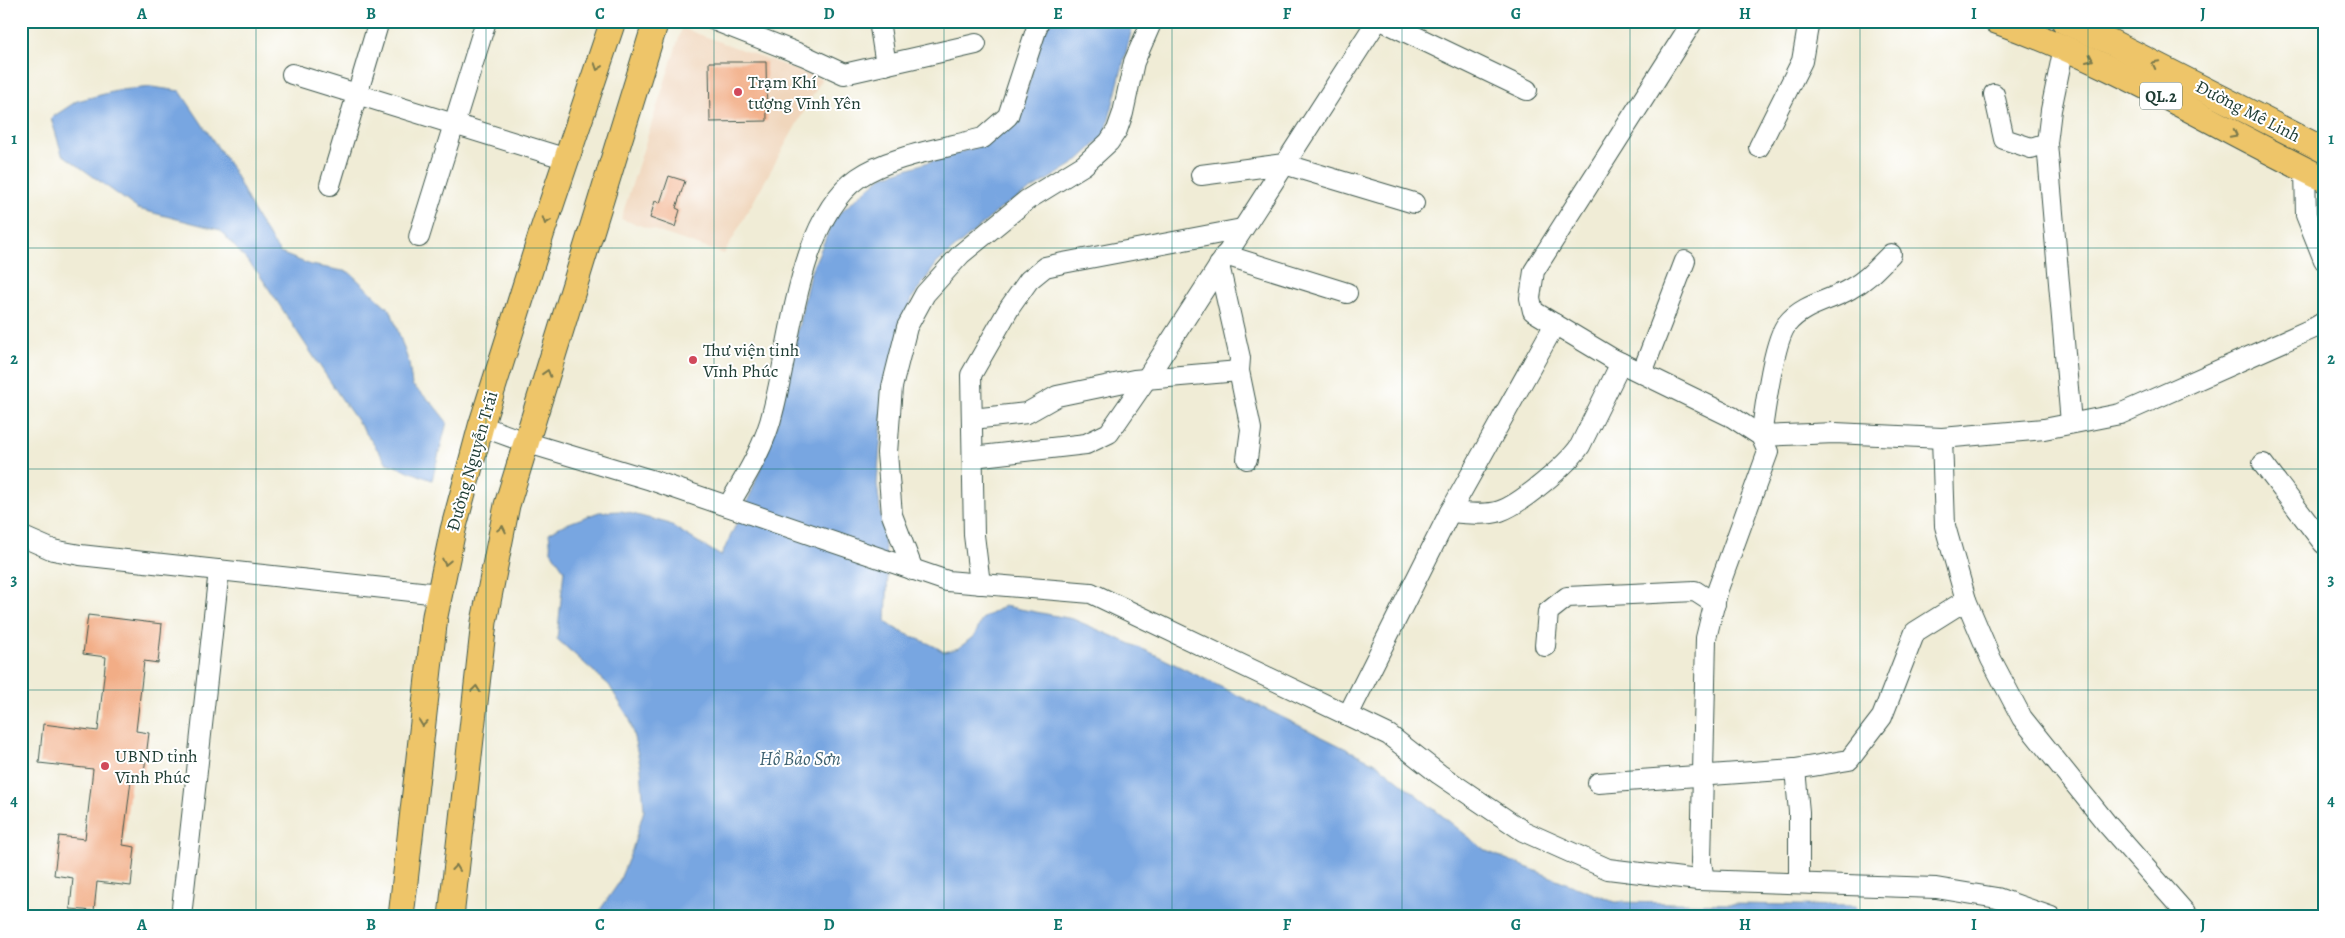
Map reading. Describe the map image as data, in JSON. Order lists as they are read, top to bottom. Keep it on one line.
{"streets":{"main road":["QL.2","Đường Mê Linh","Đường Nguyễn Trãi"]},"water":["Hồ Bảo Sơn"],"places":["Trạm Khí tượng Vĩnh Yên","Thư viện tỉnh Vĩnh Phúc","UBND tỉnh Vĩnh Phúc"],"grid":{"columns":["A","B","C","D","E","F","G","H","I","J"],"rows":["1","2","3","4"]}}
